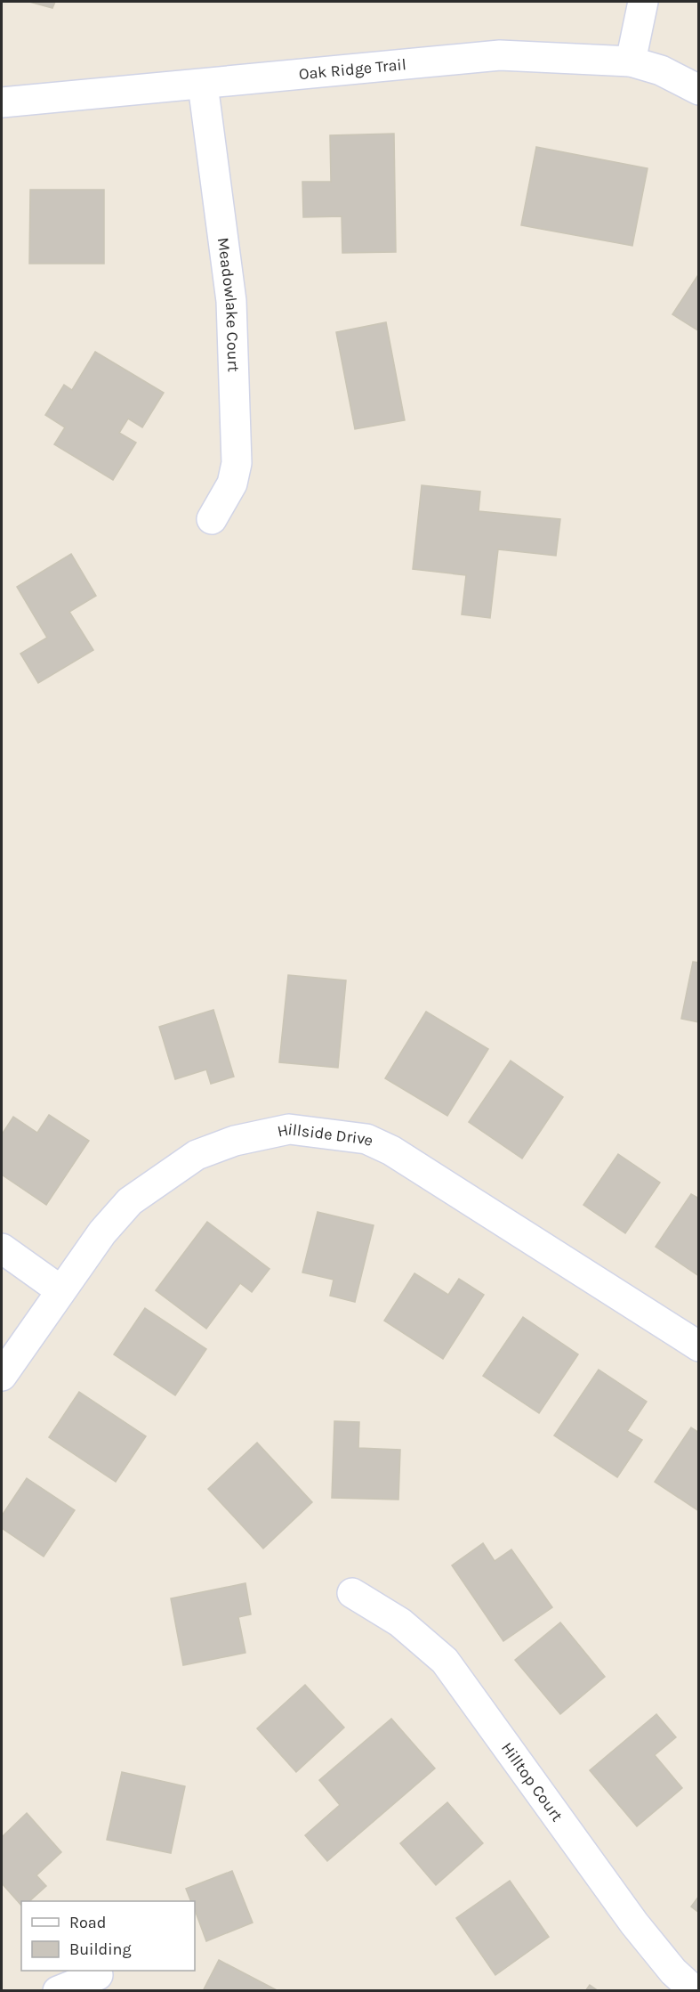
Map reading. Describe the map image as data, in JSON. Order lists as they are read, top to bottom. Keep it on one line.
{"streets":{"street":["Oak Ridge Trail","Meadowlake Court","Hillside Drive","Hilltop Court"]},"crossings":[["Oak Ridge Trail","Meadowlake Court"]],"legend":["Road","Building"]}
